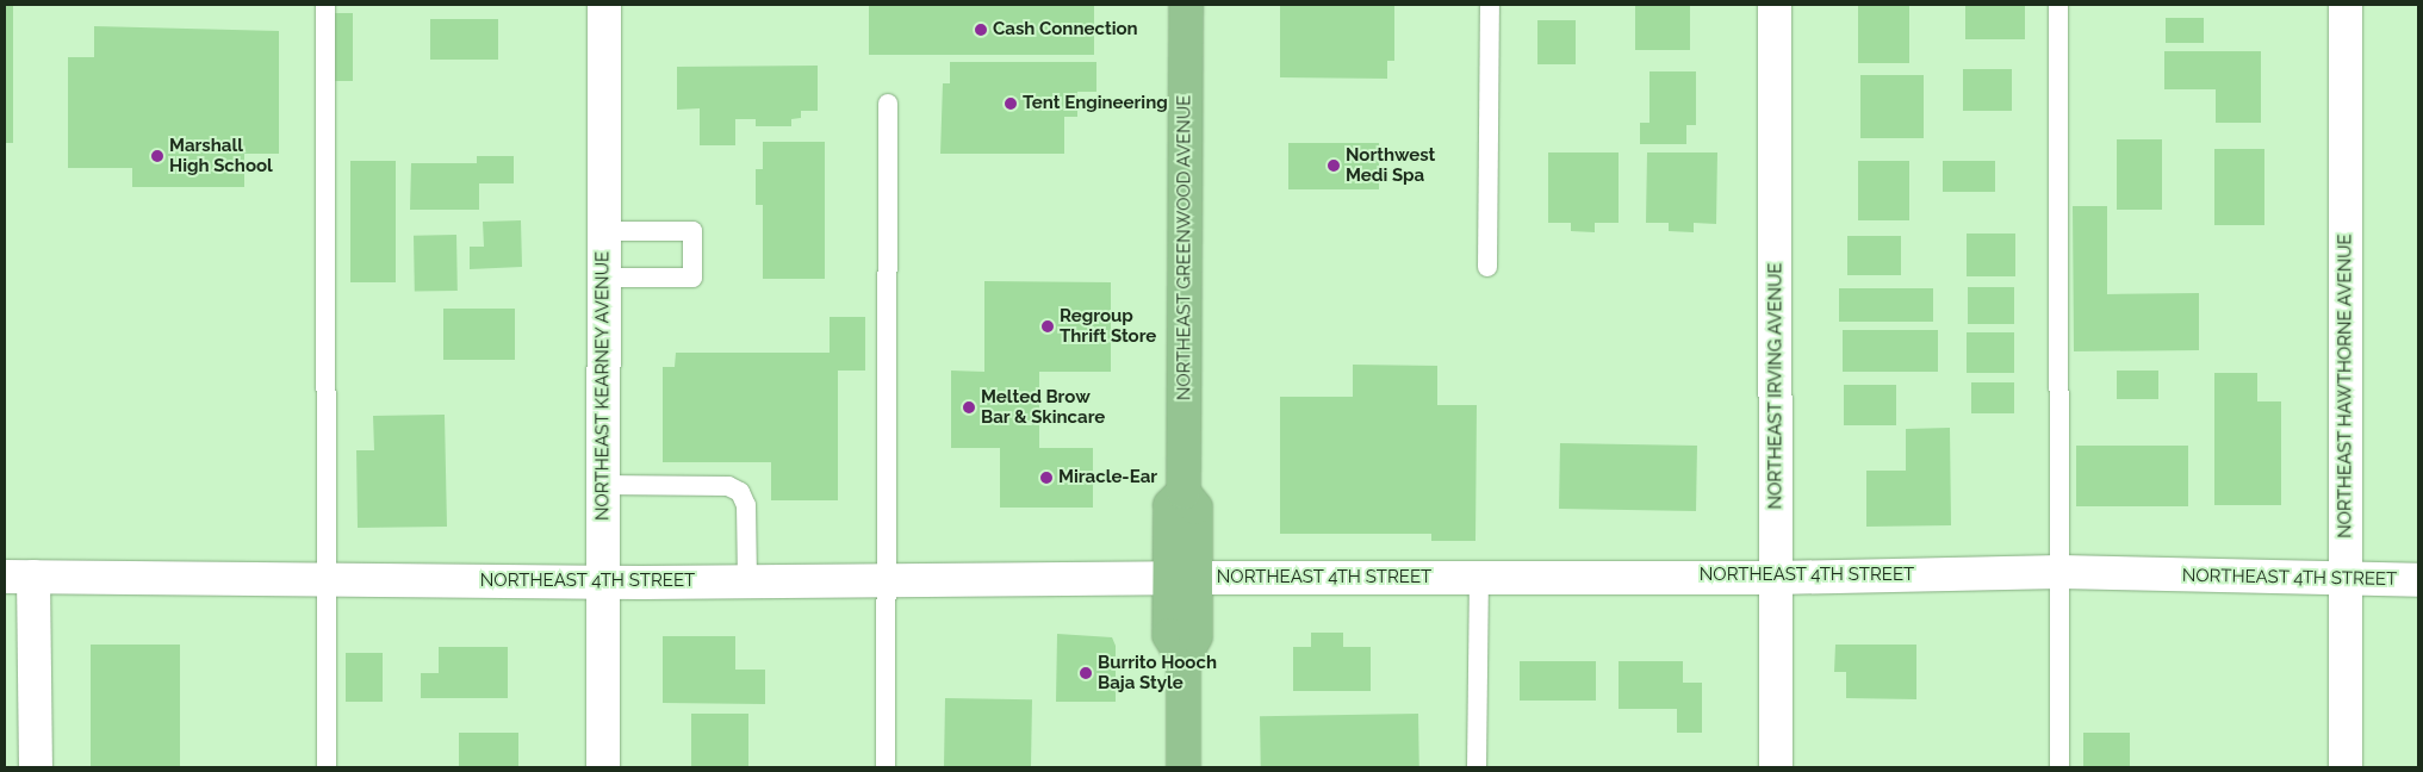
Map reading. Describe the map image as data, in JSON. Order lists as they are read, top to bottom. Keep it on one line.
{"streets":{"main road":["NORTHEAST GREENWOOD AVENUE"],"street":["NORTHEAST KEARNEY AVENUE","NORTHEAST IRVING AVENUE","NORTHEAST HAWTHORNE AVENUE","NORTHEAST 4TH STREET"]},"crossings":[["NORTHEAST GREENWOOD AVENUE","NORTHEAST 4TH STREET"],["NORTHEAST KEARNEY AVENUE","NORTHEAST 4TH STREET"],["NORTHEAST IRVING AVENUE","NORTHEAST 4TH STREET"],["NORTHEAST HAWTHORNE AVENUE","NORTHEAST 4TH STREET"]],"places":["Cash Connection","Tent Engineering","Marshall High School","Northwest Medi Spa","Regroup Thrift Store","Melted Brow Bar & Skincare","Miracle-Ear","Burrito Hooch Baja Style"]}
